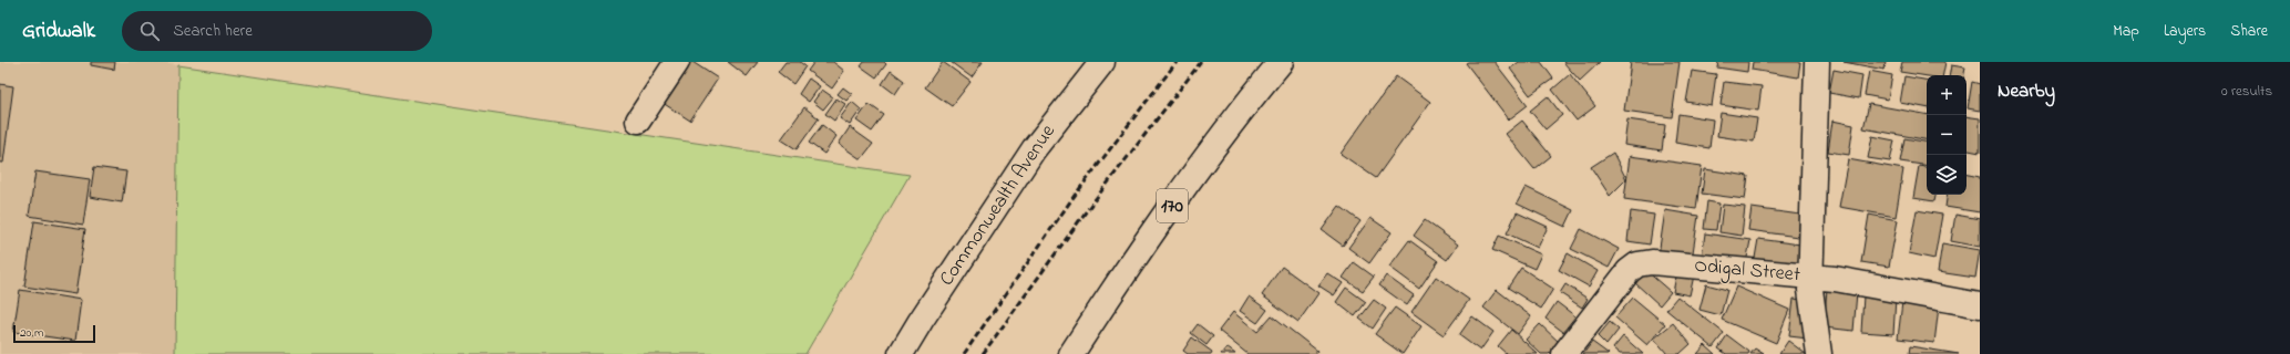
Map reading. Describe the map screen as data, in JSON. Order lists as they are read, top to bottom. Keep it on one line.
{"streets":{"street":["Commonwealth Avenue","170","Odigal Street"]},"scale_bar":"20 m","page":{"header":"Gridwalk","search":"Search here","nav":["Map","Layers","Share"],"heading":["Nearby","0 results"],"map_buttons":["+","−"],"scale":"20 m"}}
